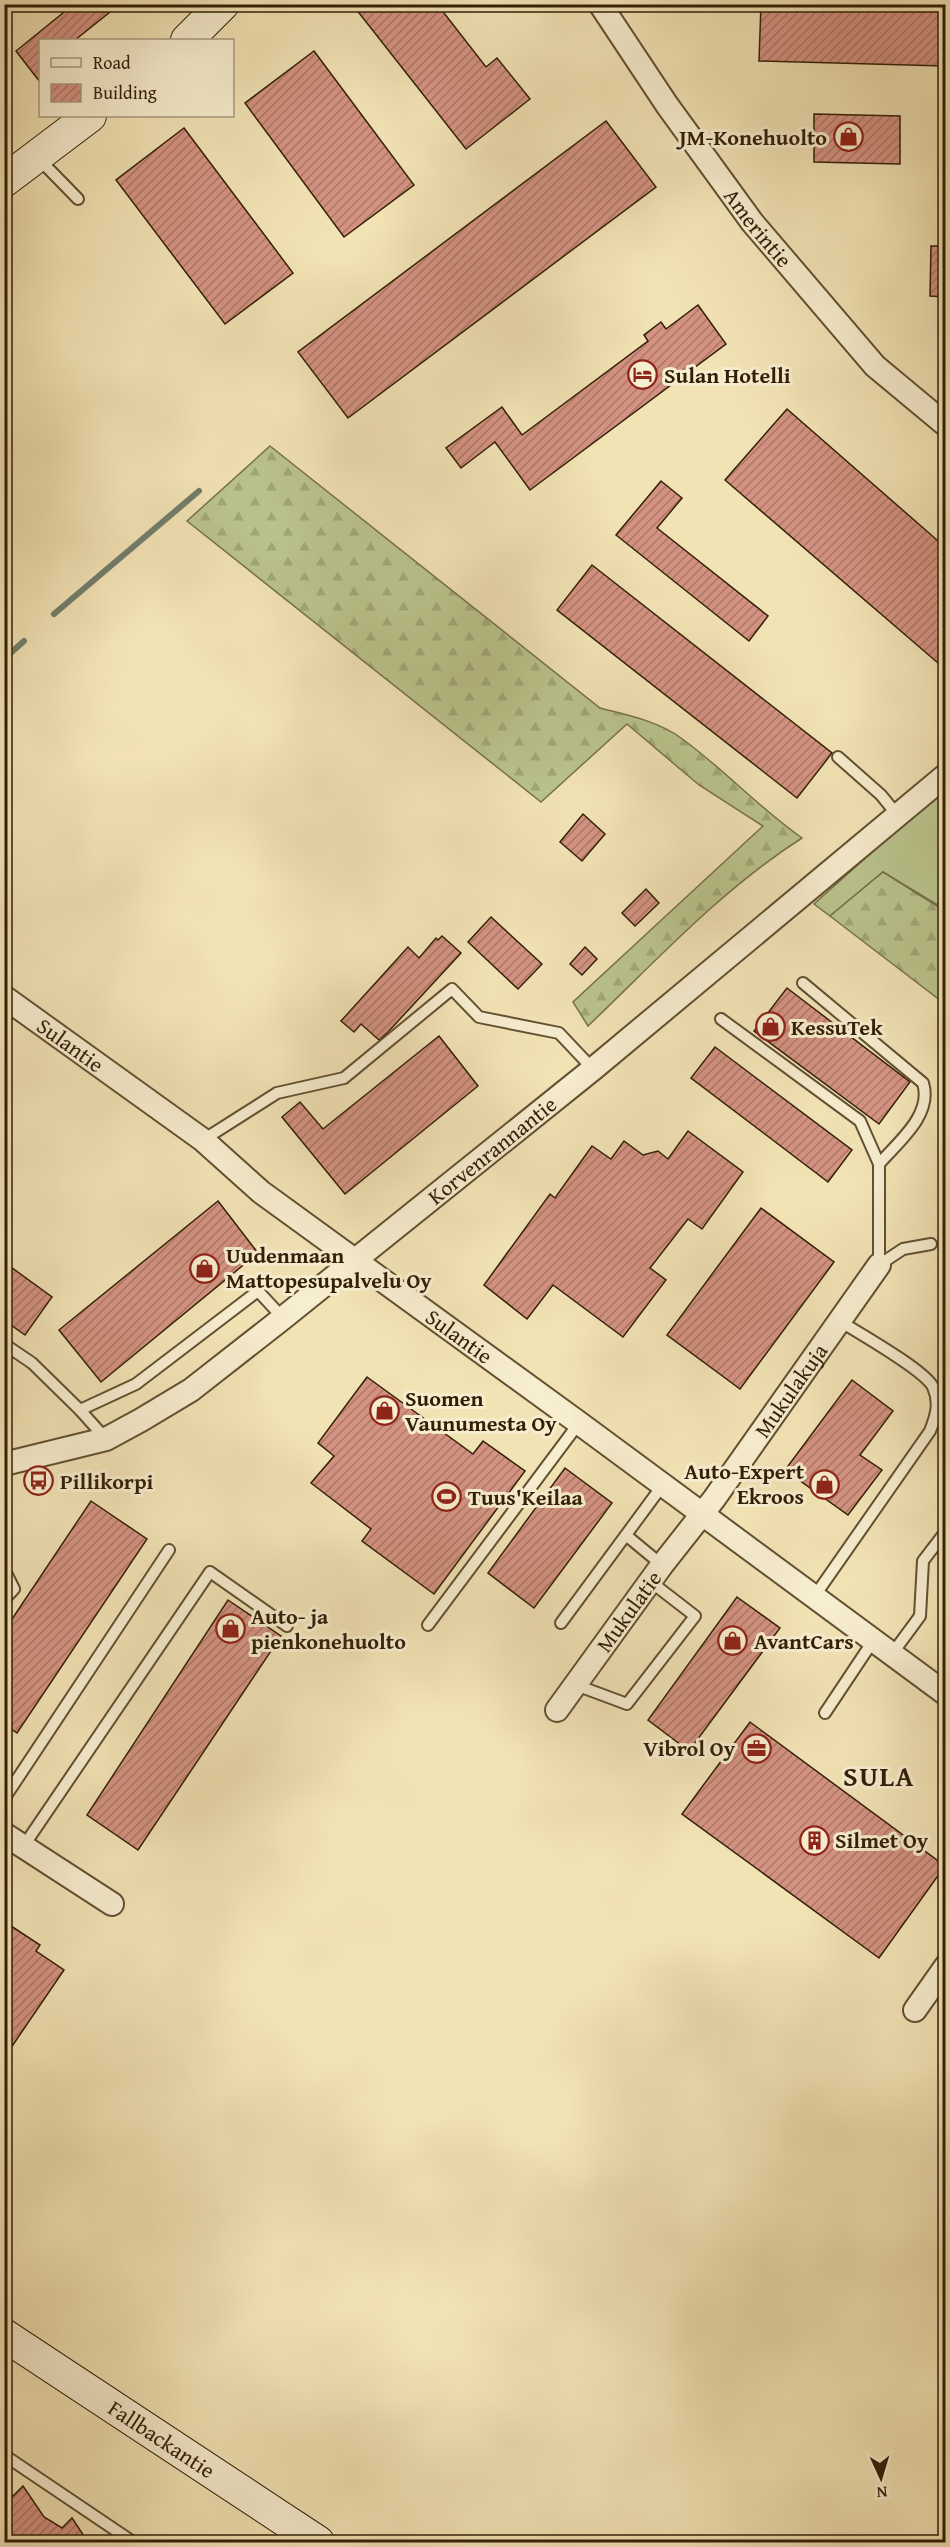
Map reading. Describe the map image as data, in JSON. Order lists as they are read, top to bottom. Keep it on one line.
{"streets":{"street":["Amerintie","Sulantie","Korvenrannantie","Mukulakuja","Mukulatie","Fallbackantie"]},"crossings":[["Sulantie","Korvenrannantie"],["Sulantie","Mukulakuja"],["Sulantie","Mukulatie"],["Mukulakuja","Mukulatie"]],"districts":["SULA"],"places":{"shop":["JM-Konehuolto","KessuTek","Uudenmaan Mattopesupalvelu Oy","Suomen Vaunumesta Oy","Auto-Expert Ekroos","Auto- ja pienkonehuolto","AvantCars"],"hotel":["Sulan Hotelli"],"bus stop":["Pillikorpi"],"sports":["Tuus'Keilaa"],"office":["Vibrol Oy"],"building":["Silmet Oy"]},"legend":["Road","Building"],"north":"bottom"}
